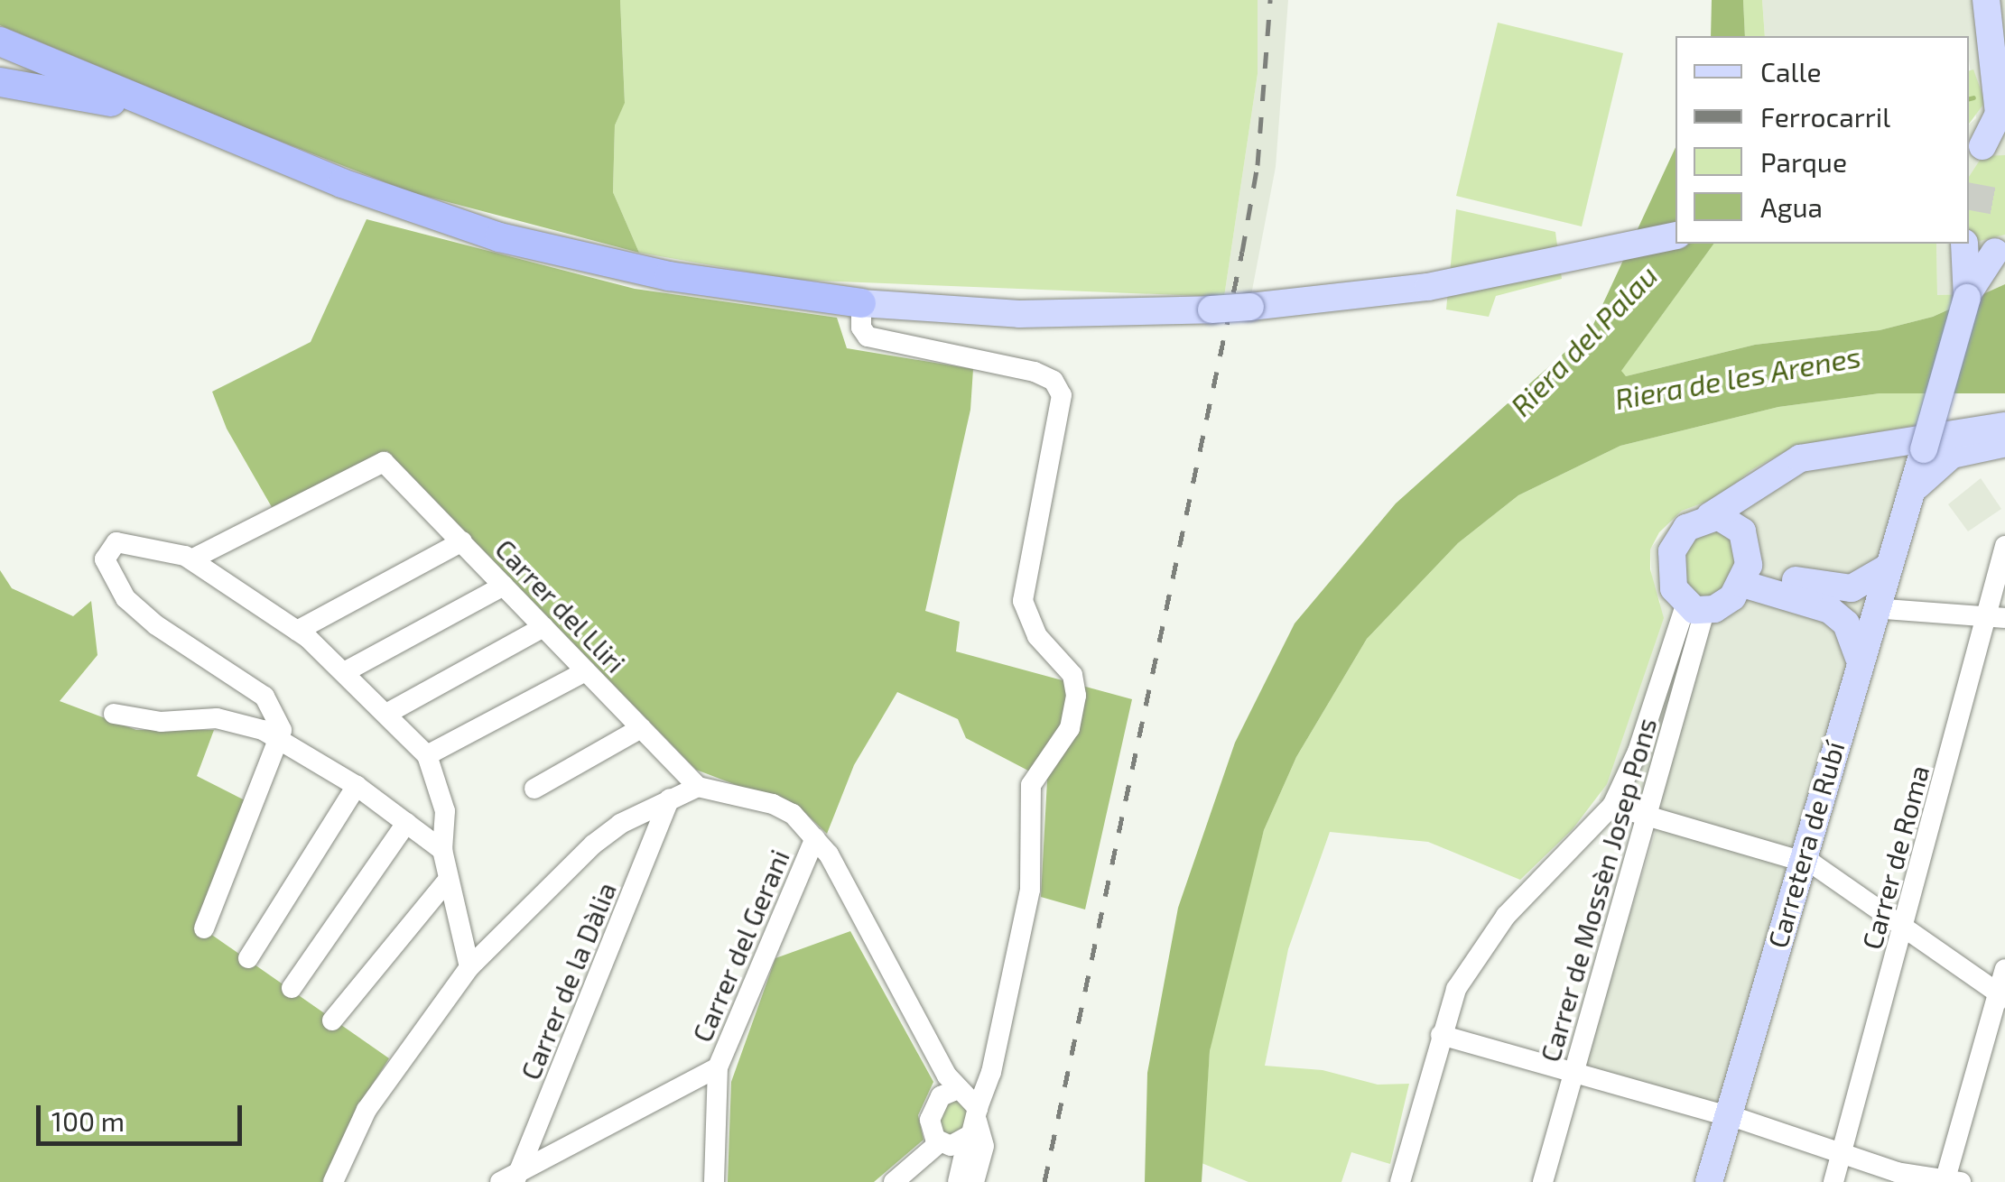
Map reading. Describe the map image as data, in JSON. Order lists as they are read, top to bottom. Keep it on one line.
{"streets":{"main road":["Carretera de Rubí"],"street":["Carrer del Lliri","Carrer de Roma","Carrer de Mossèn Josep Pons","Carrer del Gerani","Carrer de la Dàlia"]},"water":["Riera del Palau","Riera de les Arenes"],"legend":["Calle","Ferrocarril","Parque","Agua"],"scale_bar":"100 m"}
